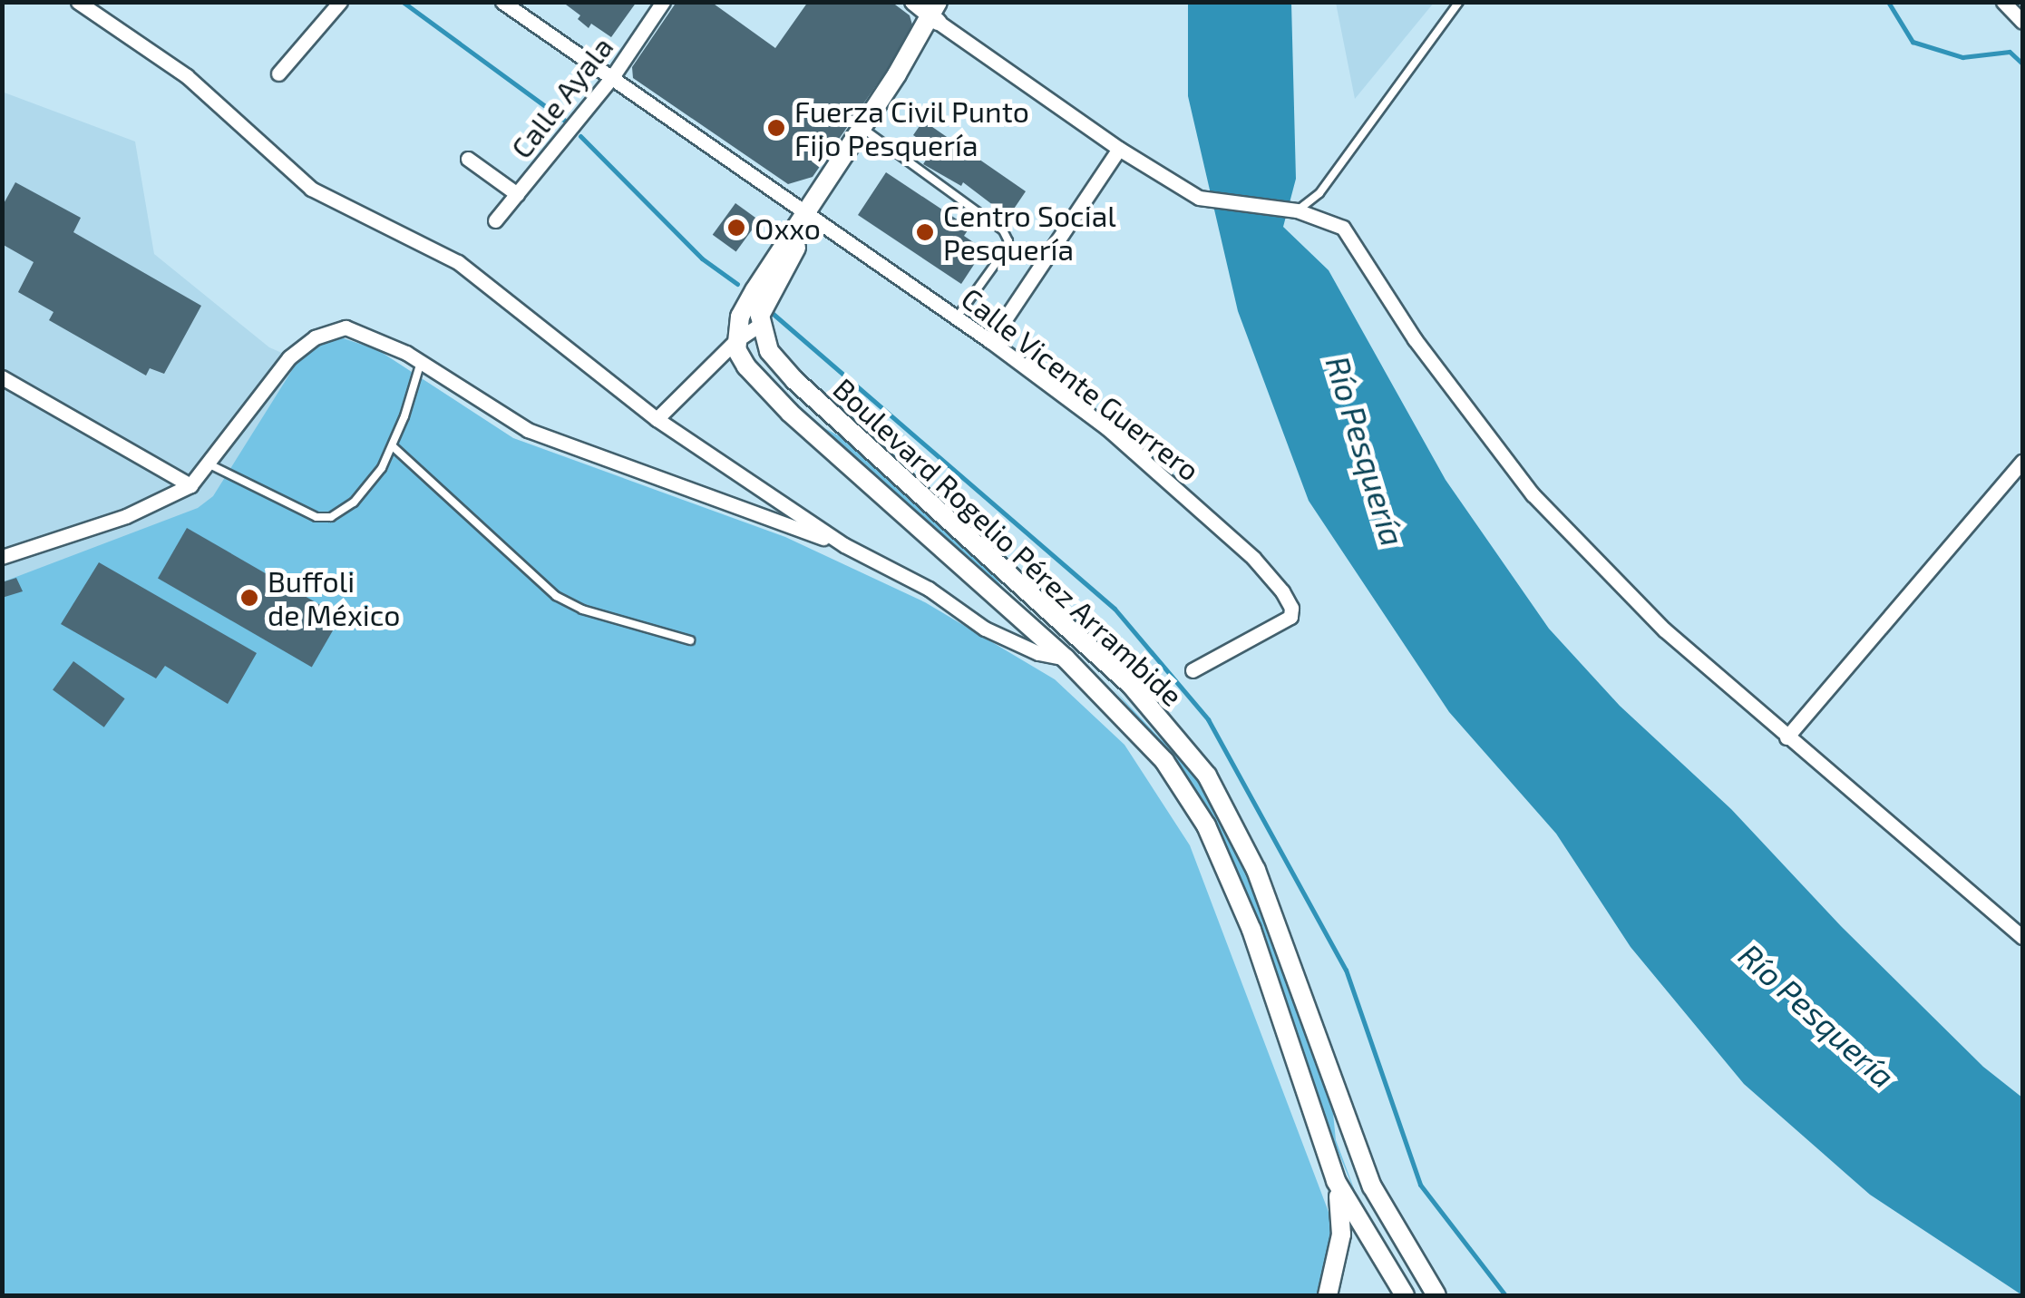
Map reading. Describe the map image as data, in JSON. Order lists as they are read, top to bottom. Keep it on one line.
{"streets":{"main road":["Boulevard Rogelio Pérez Arrambide"],"street":["Calle Ayala","Calle Vicente Guerrero"]},"crossings":[["Calle Ayala","Calle Vicente Guerrero"]],"water":["Río Pesquería"],"places":["Fuerza Civil Punto Fijo Pesquería","Oxxo","Centro Social Pesquería","Buffoli de México"]}
